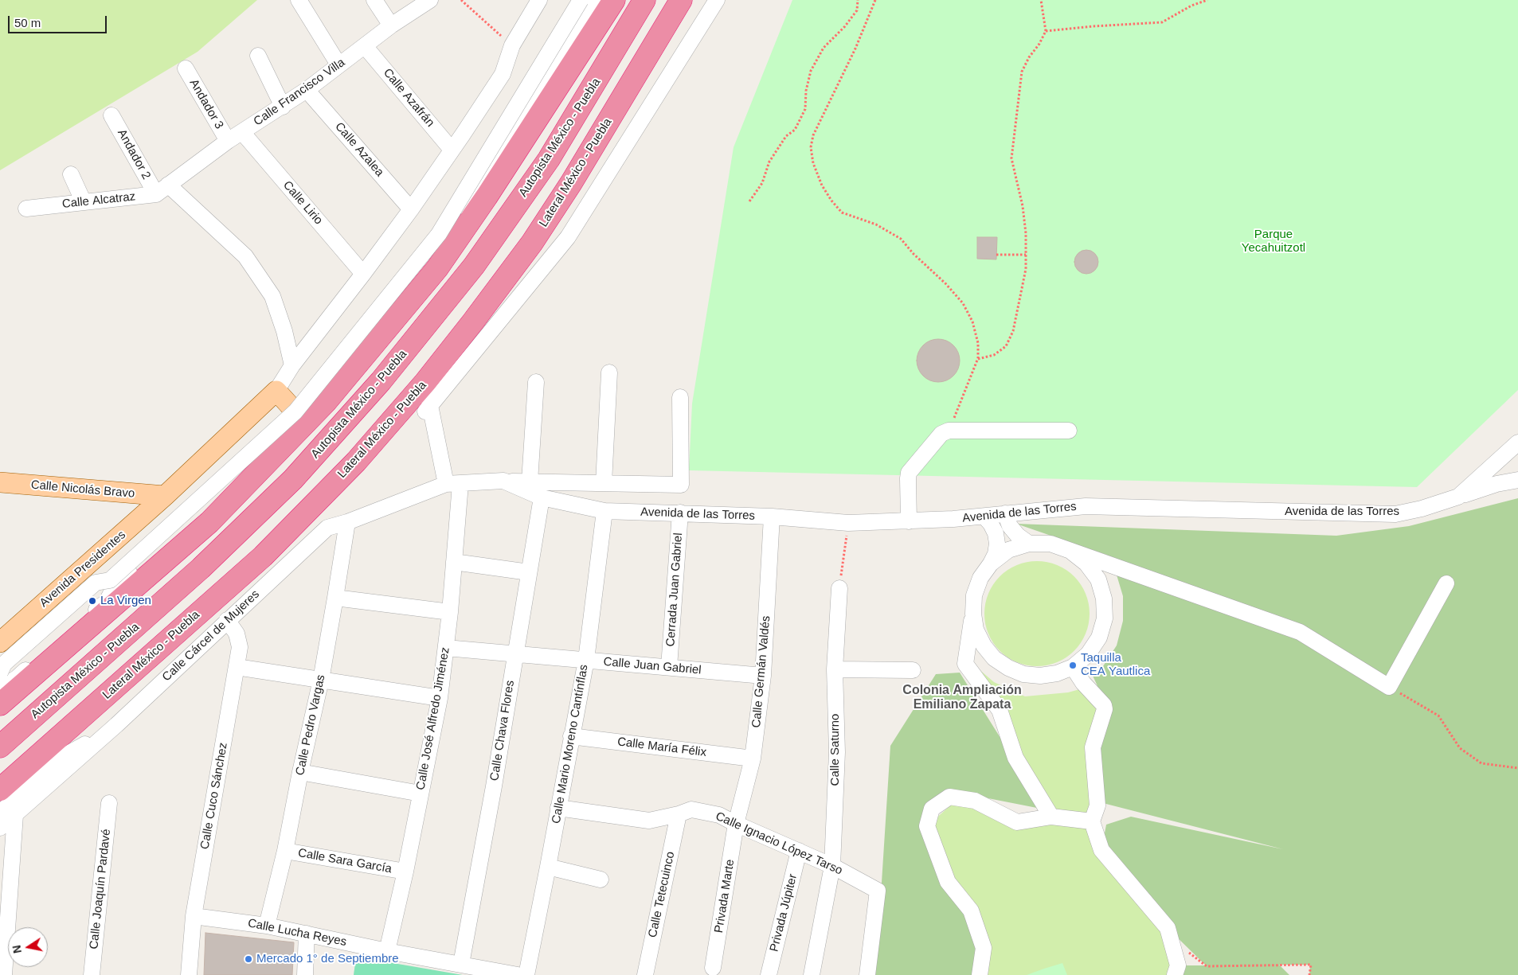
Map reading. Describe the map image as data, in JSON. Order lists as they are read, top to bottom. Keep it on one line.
{"streets":{"highway":["Autopista México - Puebla","Lateral México - Puebla"],"main road":["Calle Nicolás Bravo","Avenida Presidentes"],"street":["Calle Francisco Villa","Calle Azafrán","Andador 3","Calle Azalea","Andador 2","Calle Alcatraz","Calle Lirio","Avenida de las Torres","Cerrada Juan Gabriel","Calle Cárcel de Mujeres","Calle Juan Gabriel","Calle Germán Valdés","Calle José Alfredo Jiménez","Calle Pedro Vargas","Calle Chava Flores","Calle Mario Moreno Cantínflas","Calle María Félix","Calle Saturno","Calle Cuco Sánchez","Calle Ignacio López Tarso","Calle Sara García","Calle Joaquín Pardavé","Calle Tetecuinco","Privada Marte","Privada Júpiter","Calle Lucha Reyes"]},"crossings":[["Calle Francisco Villa","Calle Azafrán"],["Calle Francisco Villa","Andador 3"],["Calle Francisco Villa","Calle Azalea"],["Calle Francisco Villa","Calle Lirio"],["Andador 2","Calle Alcatraz"],["Calle Nicolás Bravo","Avenida Presidentes"],["Avenida de las Torres","Cerrada Juan Gabriel"],["Avenida de las Torres","Calle Cárcel de Mujeres"],["Avenida de las Torres","Calle Germán Valdés"],["Avenida de las Torres","Calle José Alfredo Jiménez"],["Avenida de las Torres","Calle Chava Flores"],["Avenida de las Torres","Calle Mario Moreno Cantínflas"],["Cerrada Juan Gabriel","Calle Juan Gabriel"],["Calle Cárcel de Mujeres","Calle José Alfredo Jiménez"],["Calle Cárcel de Mujeres","Calle Pedro Vargas"],["Calle Cárcel de Mujeres","Calle Cuco Sánchez"],["Calle Juan Gabriel","Calle Germán Valdés"],["Calle Juan Gabriel","Calle José Alfredo Jiménez"],["Calle Juan Gabriel","Calle Chava Flores"],["Calle Juan Gabriel","Calle Mario Moreno Cantínflas"],["Calle Germán Valdés","Calle María Félix"],["Calle Germán Valdés","Calle Ignacio López Tarso"],["Calle Germán Valdés","Privada Marte"],["Calle José Alfredo Jiménez","Calle Sara García"],["Calle José Alfredo Jiménez","Calle Lucha Reyes"],["Calle Pedro Vargas","Calle Sara García"],["Calle Pedro Vargas","Calle Lucha Reyes"],["Calle Chava Flores","Calle Lucha Reyes"],["Calle Mario Moreno Cantínflas","Calle María Félix"],["Calle Mario Moreno Cantínflas","Calle Ignacio López Tarso"],["Calle Saturno","Calle Ignacio López Tarso"],["Calle Cuco Sánchez","Calle Lucha Reyes"],["Calle Ignacio López Tarso","Calle Tetecuinco"],["Calle Ignacio López Tarso","Privada Marte"],["Calle Ignacio López Tarso","Privada Júpiter"]],"districts":["Colonia Ampliación Emiliano Zapata"],"parks":["Parque Yecahuitzotl"],"places":["La Virgen","Taquilla CEA Yautlica","Mercado 1° de Septiembre"],"scale_bar":"50 m","north":"left"}
